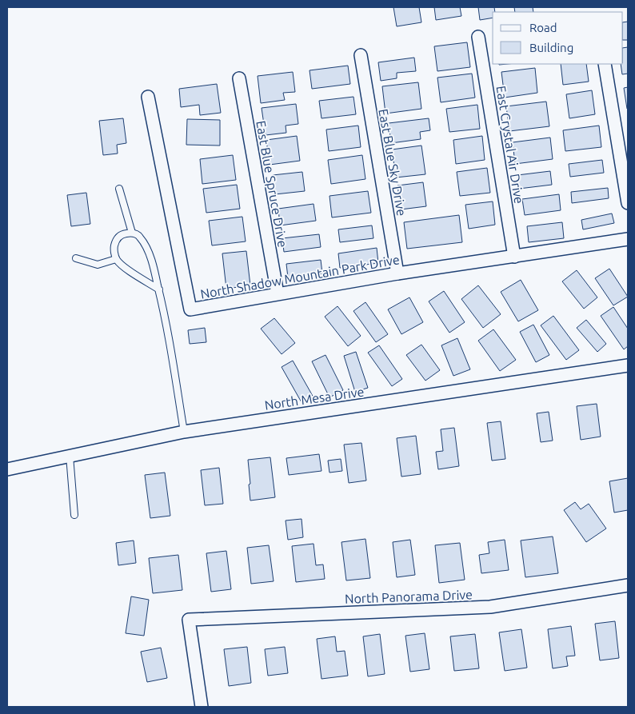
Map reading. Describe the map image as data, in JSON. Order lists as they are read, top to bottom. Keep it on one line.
{"streets":{"street":["East Crystal Air Drive","East Blue Sky Drive","East Blue Spruce Drive","North Shadow Mountain Park Drive","North Mesa Drive","North Panorama Drive"]},"crossings":[["East Crystal Air Drive","North Shadow Mountain Park Drive"],["East Blue Sky Drive","North Shadow Mountain Park Drive"],["East Blue Spruce Drive","North Shadow Mountain Park Drive"]],"legend":["Road","Building"]}
